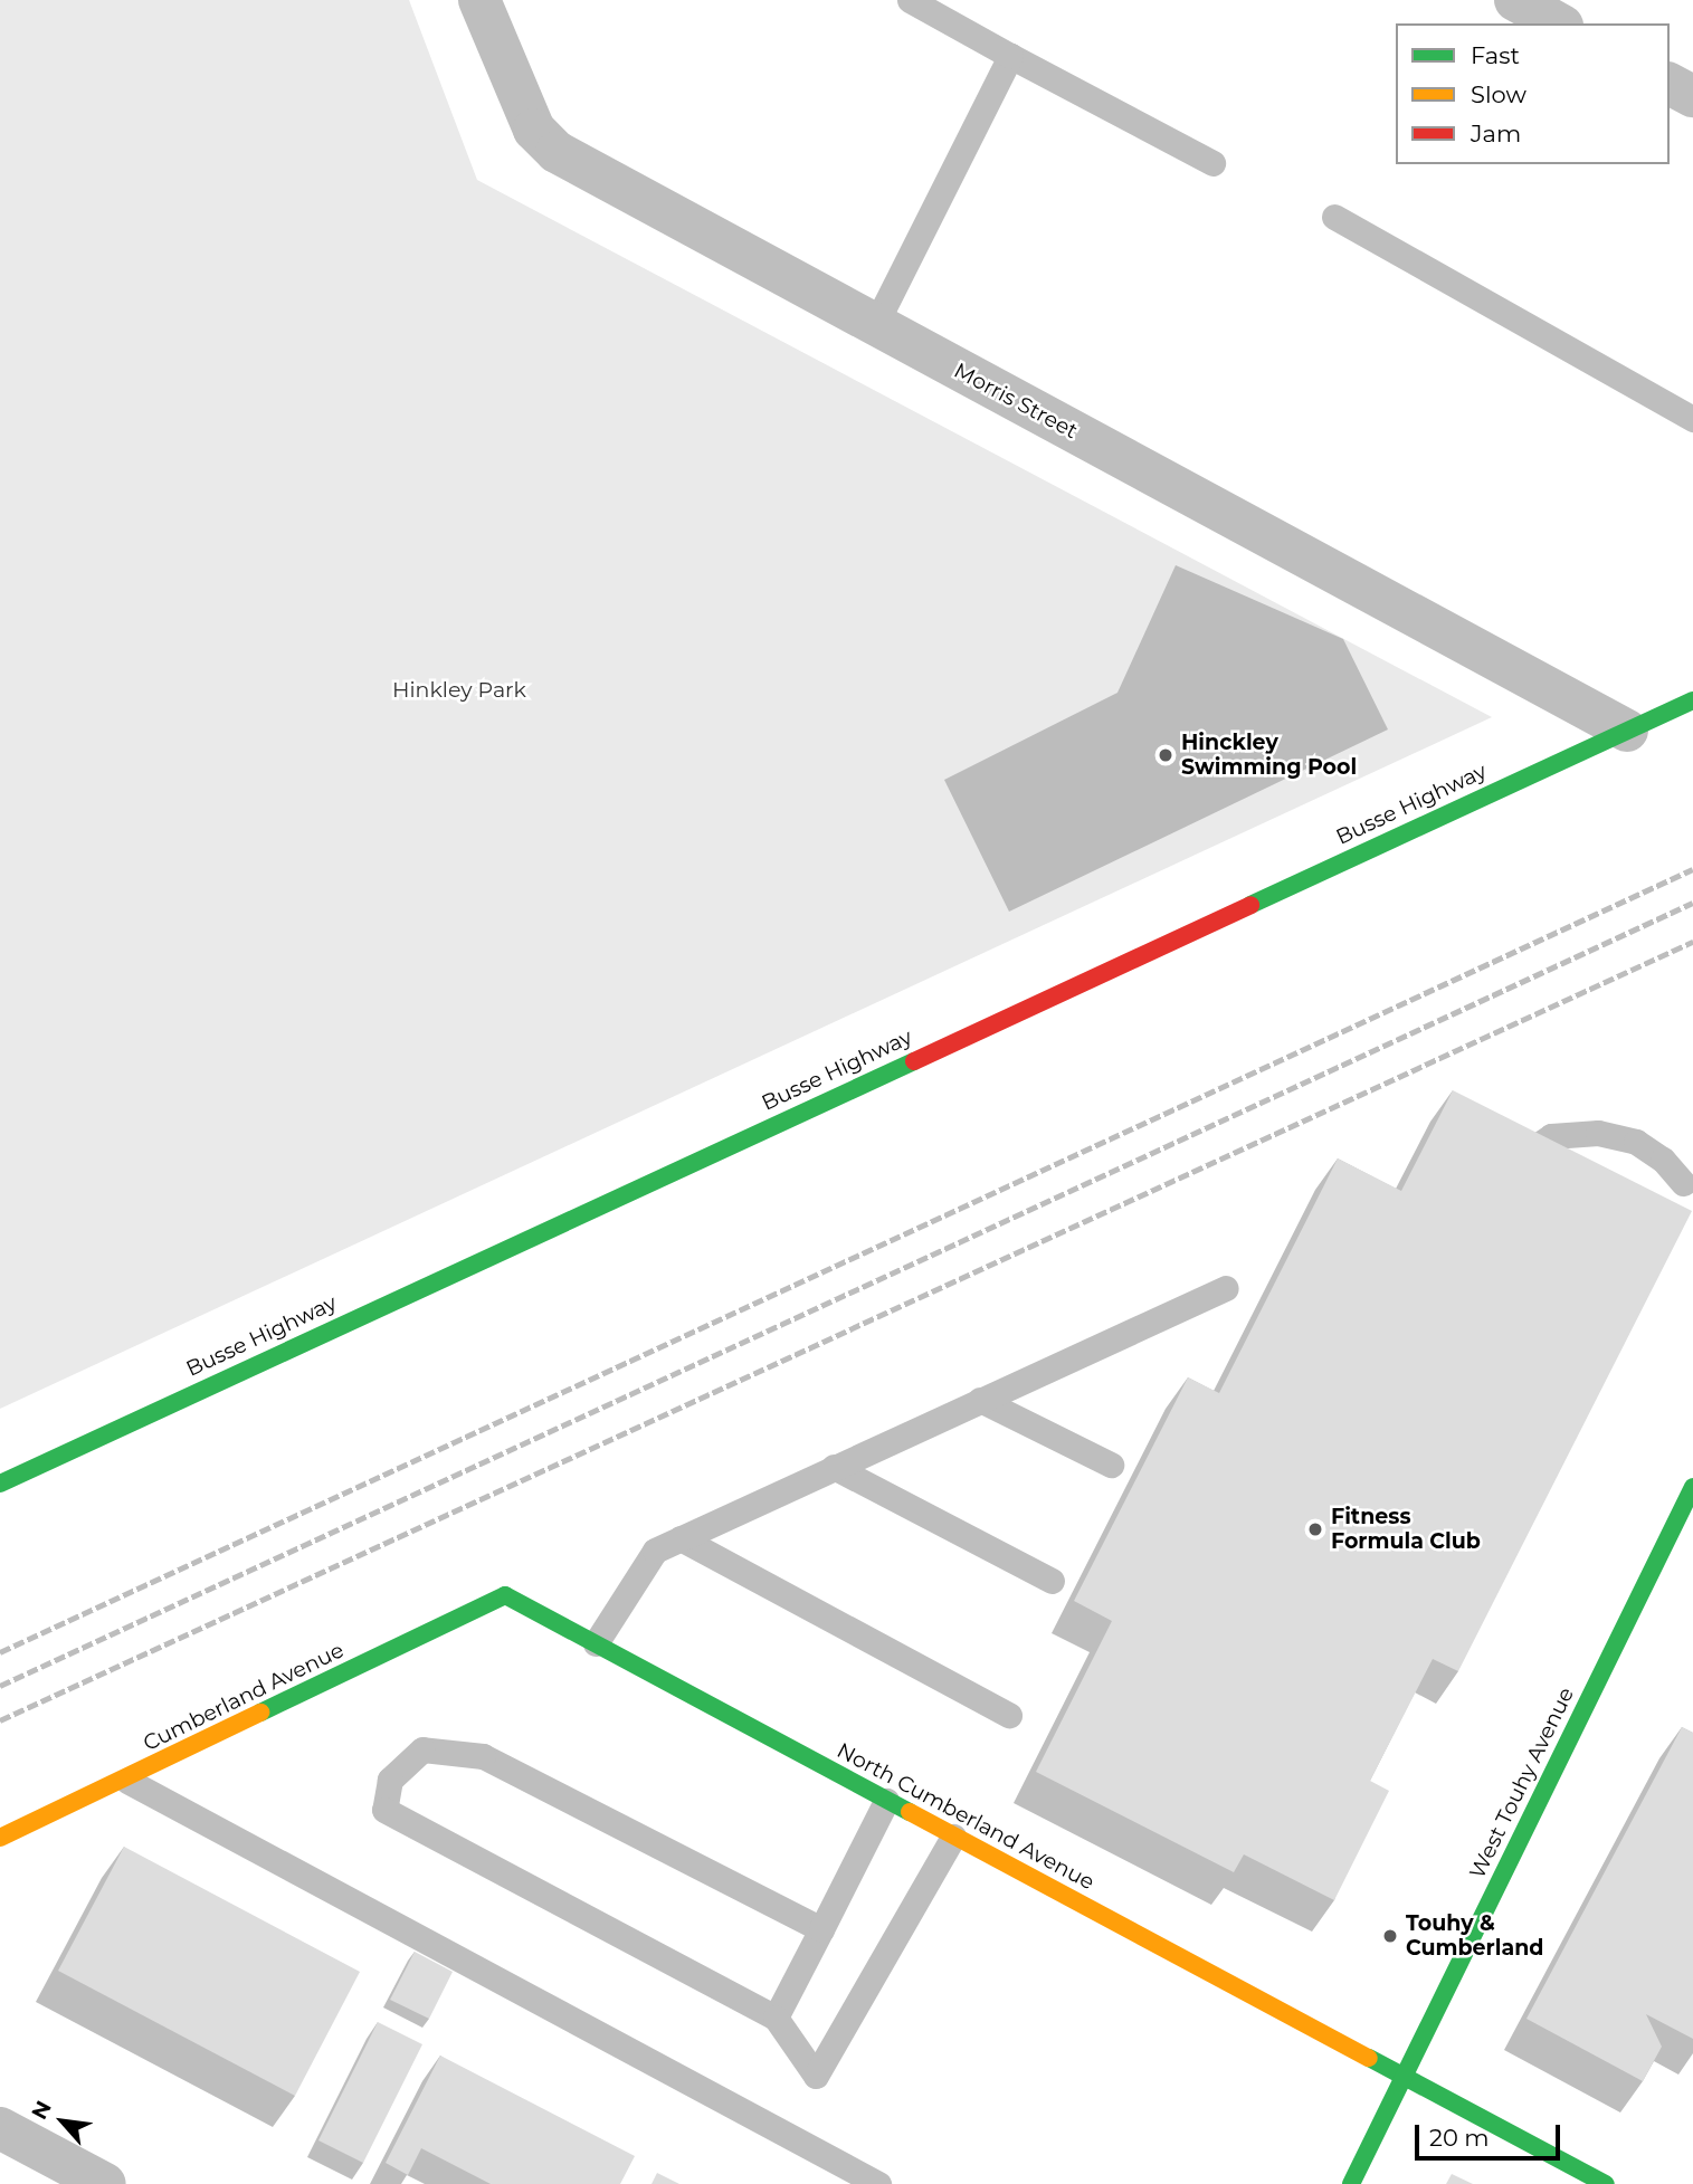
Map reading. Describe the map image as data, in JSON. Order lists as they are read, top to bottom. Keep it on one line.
{"streets":{"main road":["Busse Highway","Cumberland Avenue","West Touhy Avenue","North Cumberland Avenue"],"street":["Morris Street"]},"crossings":[["Morris Street","Busse Highway"],["Cumberland Avenue","North Cumberland Avenue"],["West Touhy Avenue","North Cumberland Avenue"]],"parks":["Hinkley Park"],"places":["Hinckley Swimming Pool","Fitness Formula Club","Touhy & Cumberland"],"legend":["Fast","Slow","Jam"],"scale_bar":"20 m","north":"top left"}
